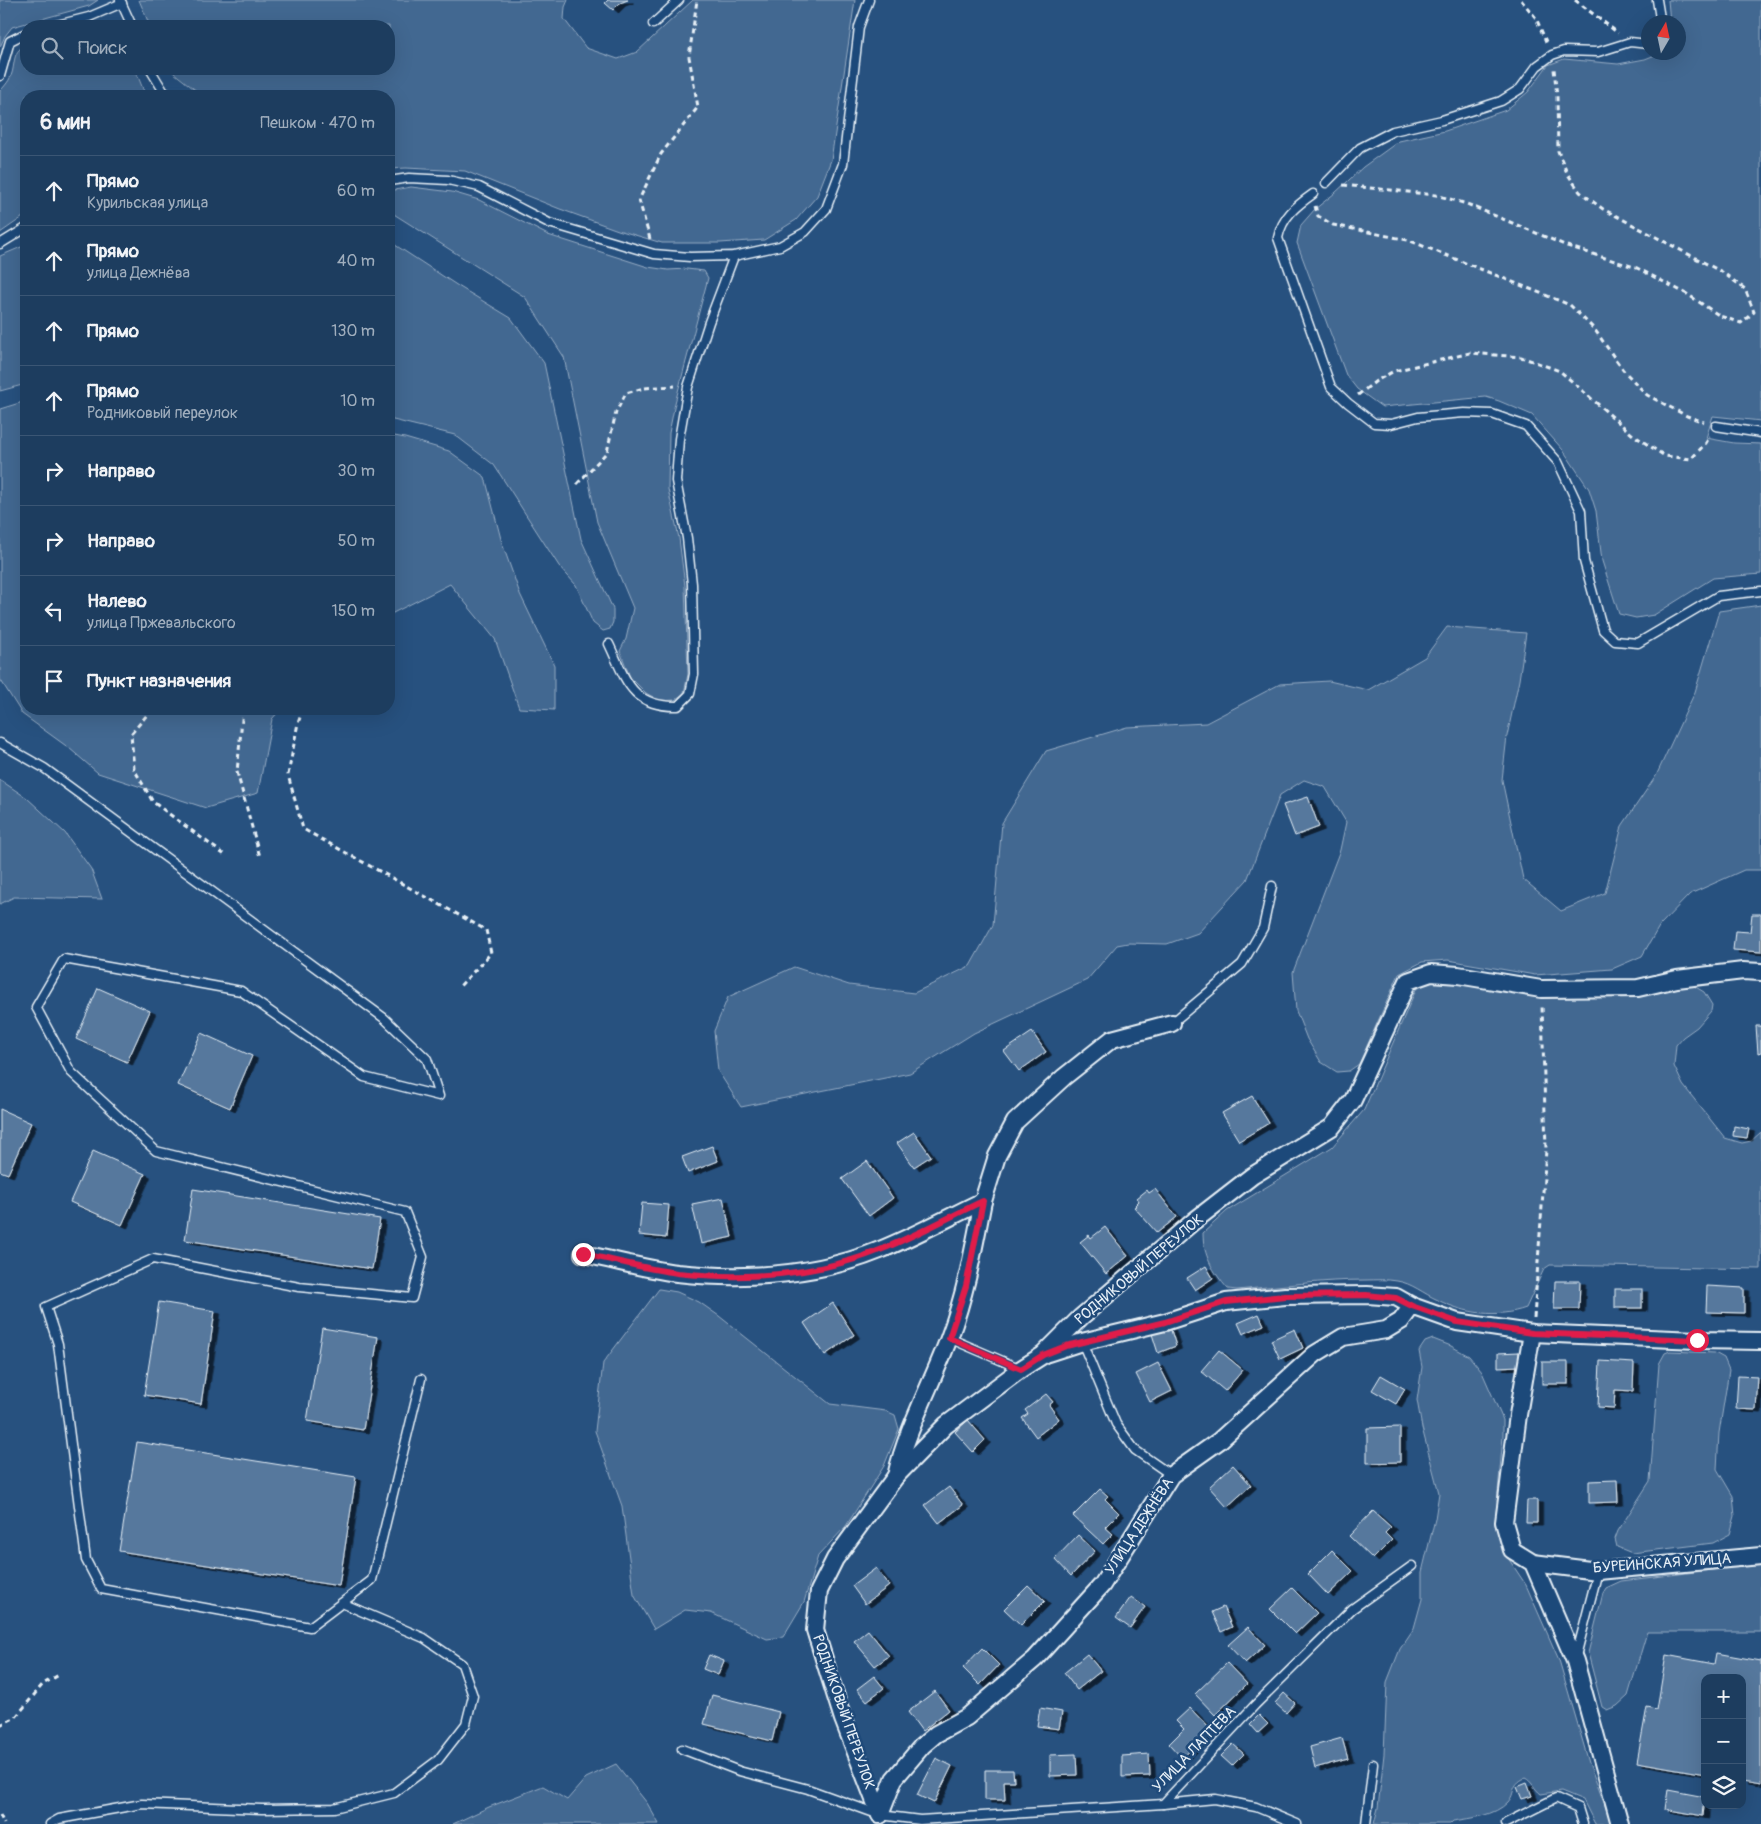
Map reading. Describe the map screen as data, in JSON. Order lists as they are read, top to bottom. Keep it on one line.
{"streets":{"street":["РОДНИКОВЫЙ ПЕРЕУЛОК","УЛИЦА ДЕЖНЁВА","БУРЕИНСКАЯ УЛИЦА"],"lane":["УЛИЦА ЛАПТЕВА"]},"crossings":[["РОДНИКОВЫЙ ПЕРЕУЛОК","УЛИЦА ДЕЖНЁВА"],["РОДНИКОВЫЙ ПЕРЕУЛОК","УЛИЦА ЛАПТЕВА"],["УЛИЦА ДЕЖНЁВА","УЛИЦА ЛАПТЕВА"]],"north":"top","page":{"search":"Поиск","heading":["6 мин","Пешком · 470 m"],"list":[["Прямо","Курильская улица","60 m"],["Прямо","улица Дежнёва","40 m"],["Прямо","130 m"],["Прямо","Родниковый переулок","10 m"],["Направо","30 m"],["Направо","50 m"],["Налево","улица Пржевальского","150 m"],"Пункт назначения"],"map_buttons":["+","−"]}}
